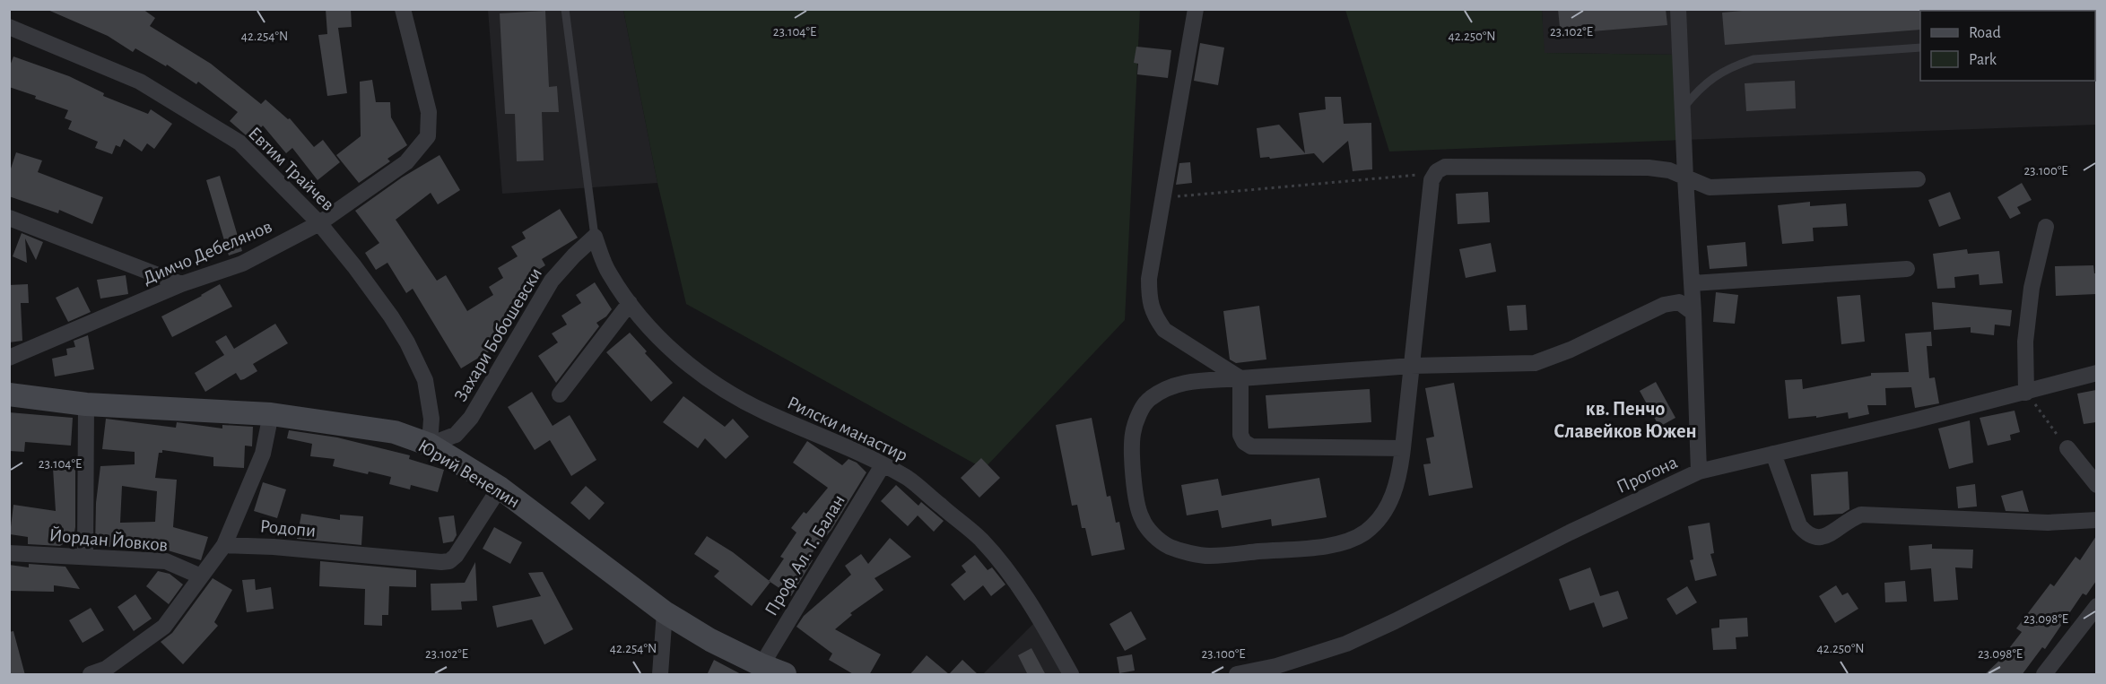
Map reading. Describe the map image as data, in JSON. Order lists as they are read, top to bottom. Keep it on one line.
{"streets":{"street":["Евтим Трайчев","Димчо Дебелянов","Захари Бобошевски","Рилски манастир","Юрий Венелин","Прогона","Родопи","Йордан Йовков","Проф. Ал. Т. Балан"]},"crossings":[["Евтим Трайчев","Димчо Дебелянов"],["Евтим Трайчев","Захари Бобошевски"],["Евтим Трайчев","Юрий Венелин"],["Захари Бобошевски","Рилски манастир"],["Захари Бобошевски","Юрий Венелин"],["Рилски манастир","Проф. Ал. Т. Балан"],["Юрий Венелин","Родопи"],["Юрий Венелин","Проф. Ал. Т. Балан"]],"districts":["кв. Пенчо Славейков Южен"],"legend":["Road","Park"],"coordinates":["23.104°E","23.102°E","42.254°N","42.250°N","23.100°E","23.098°E"]}
